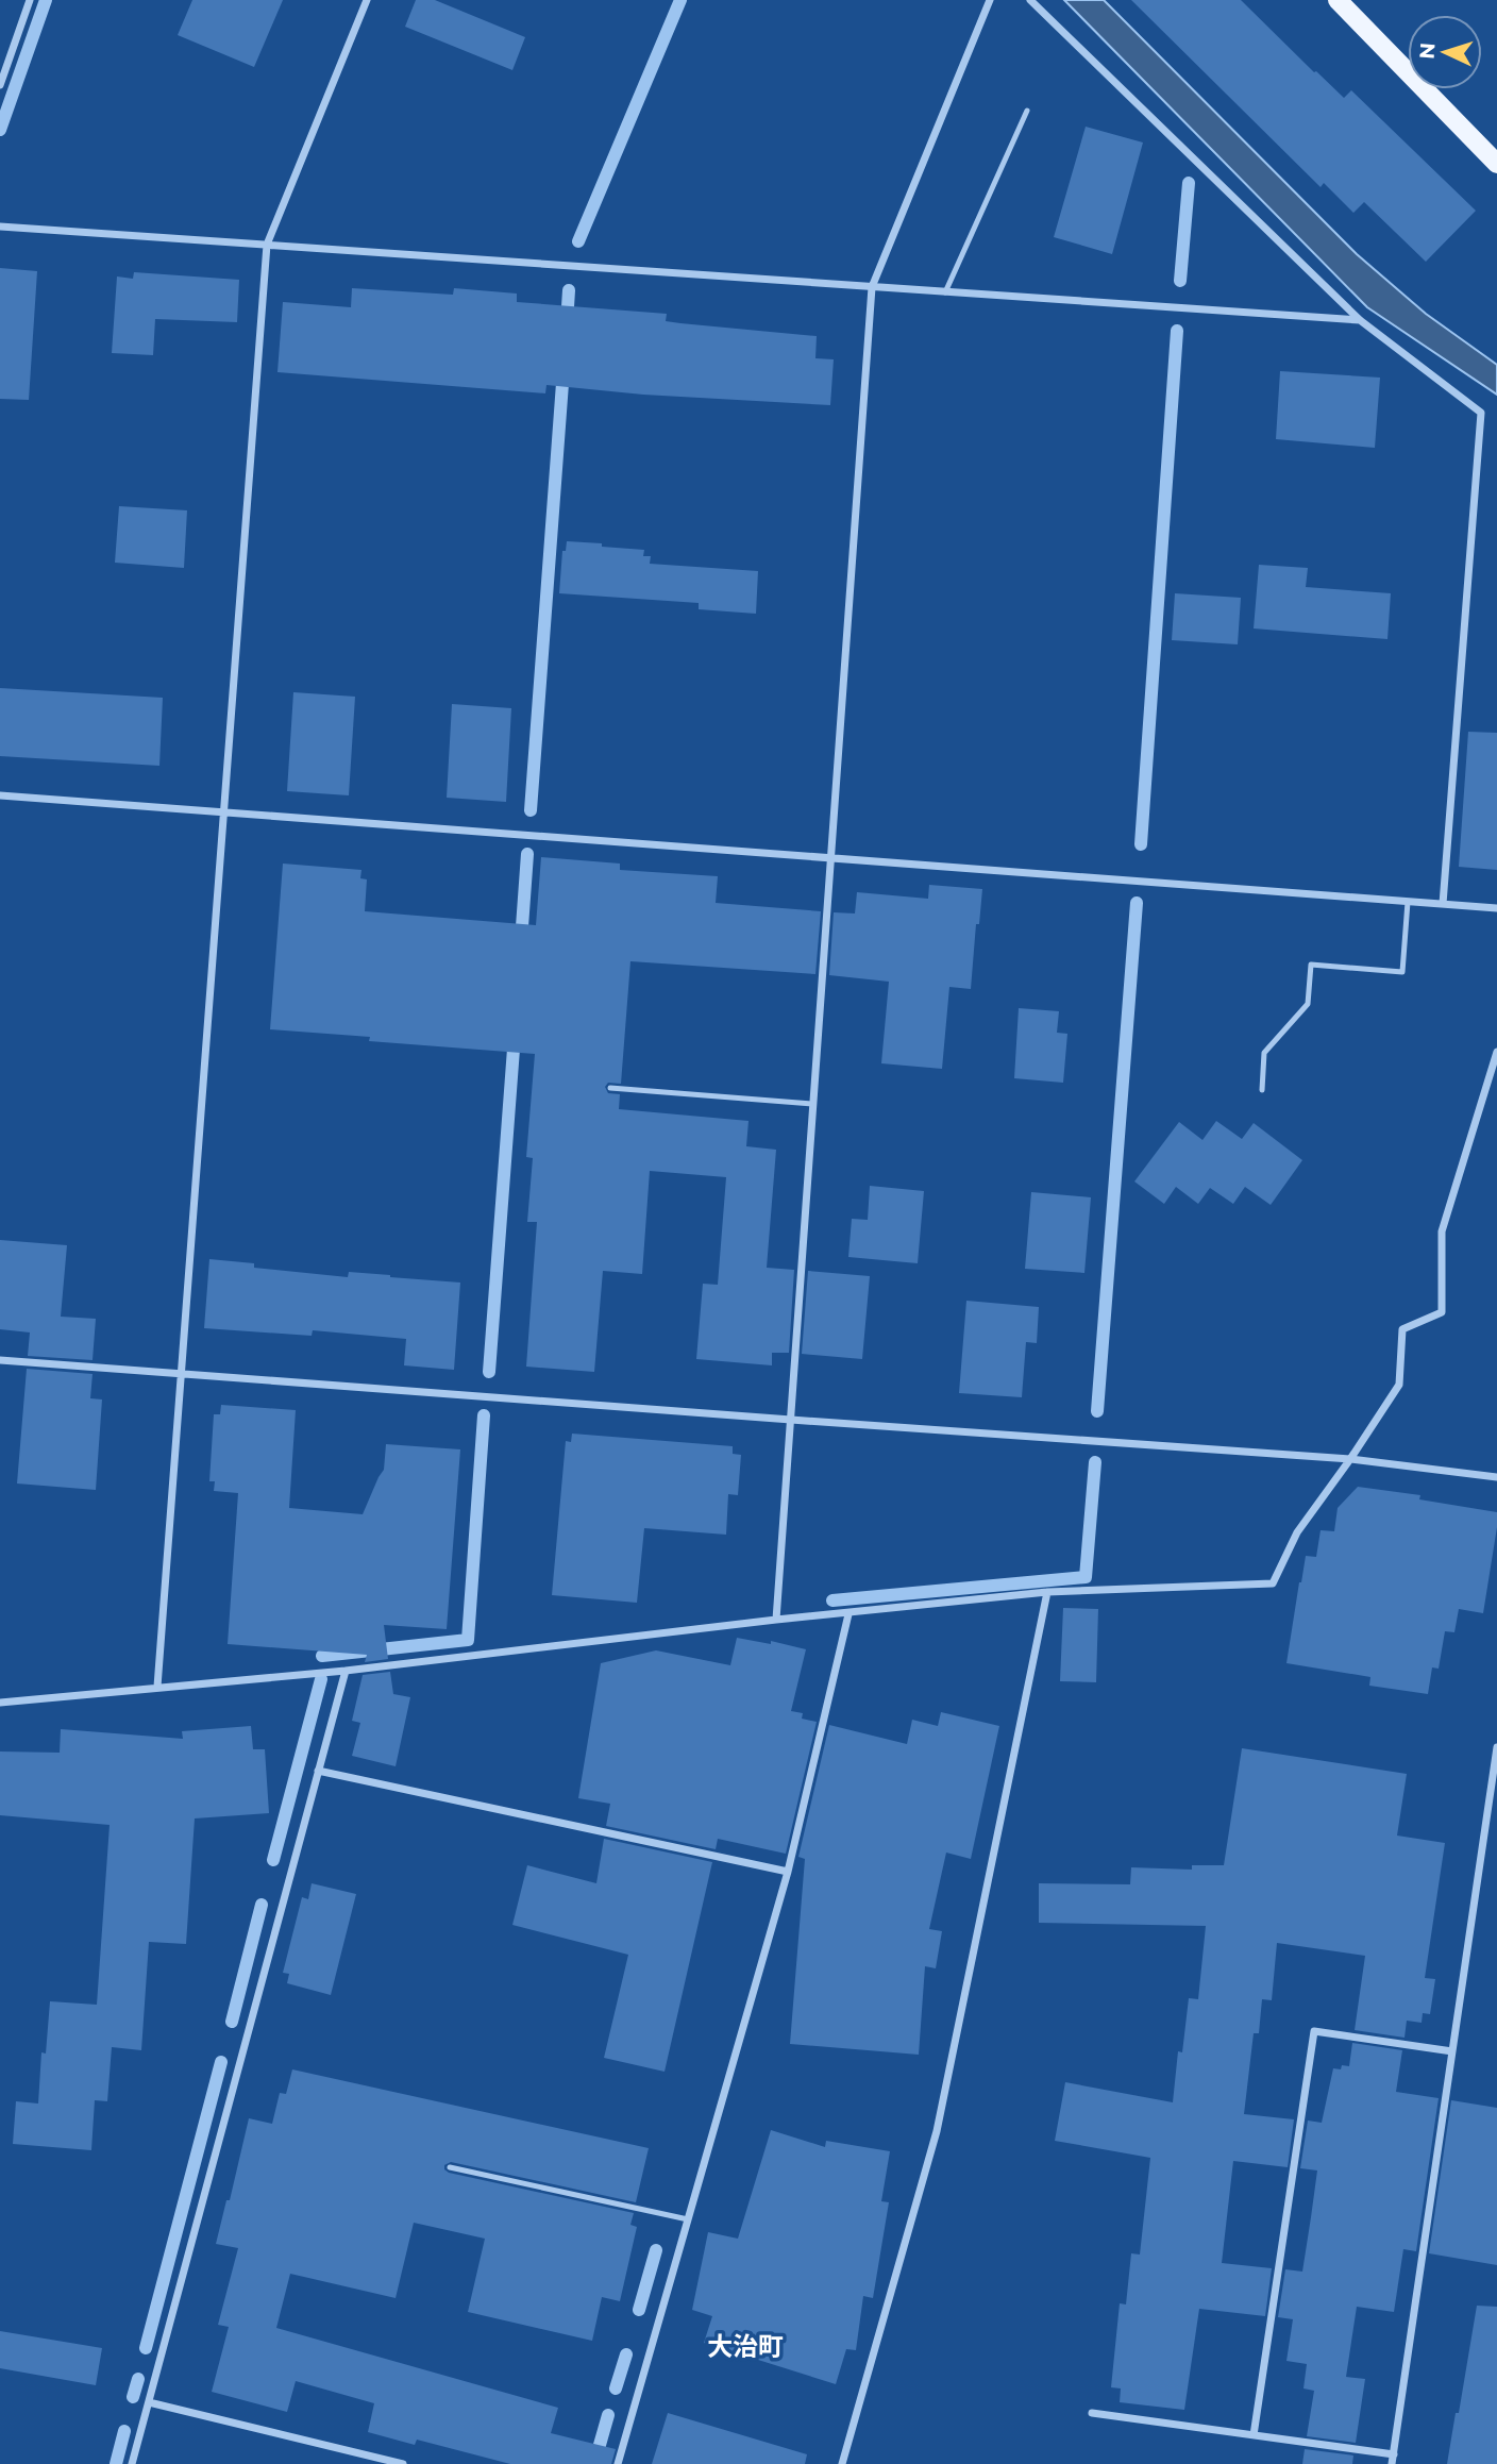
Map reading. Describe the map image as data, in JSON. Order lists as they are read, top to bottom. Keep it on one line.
{"districts":["大治町"],"north":"left"}
